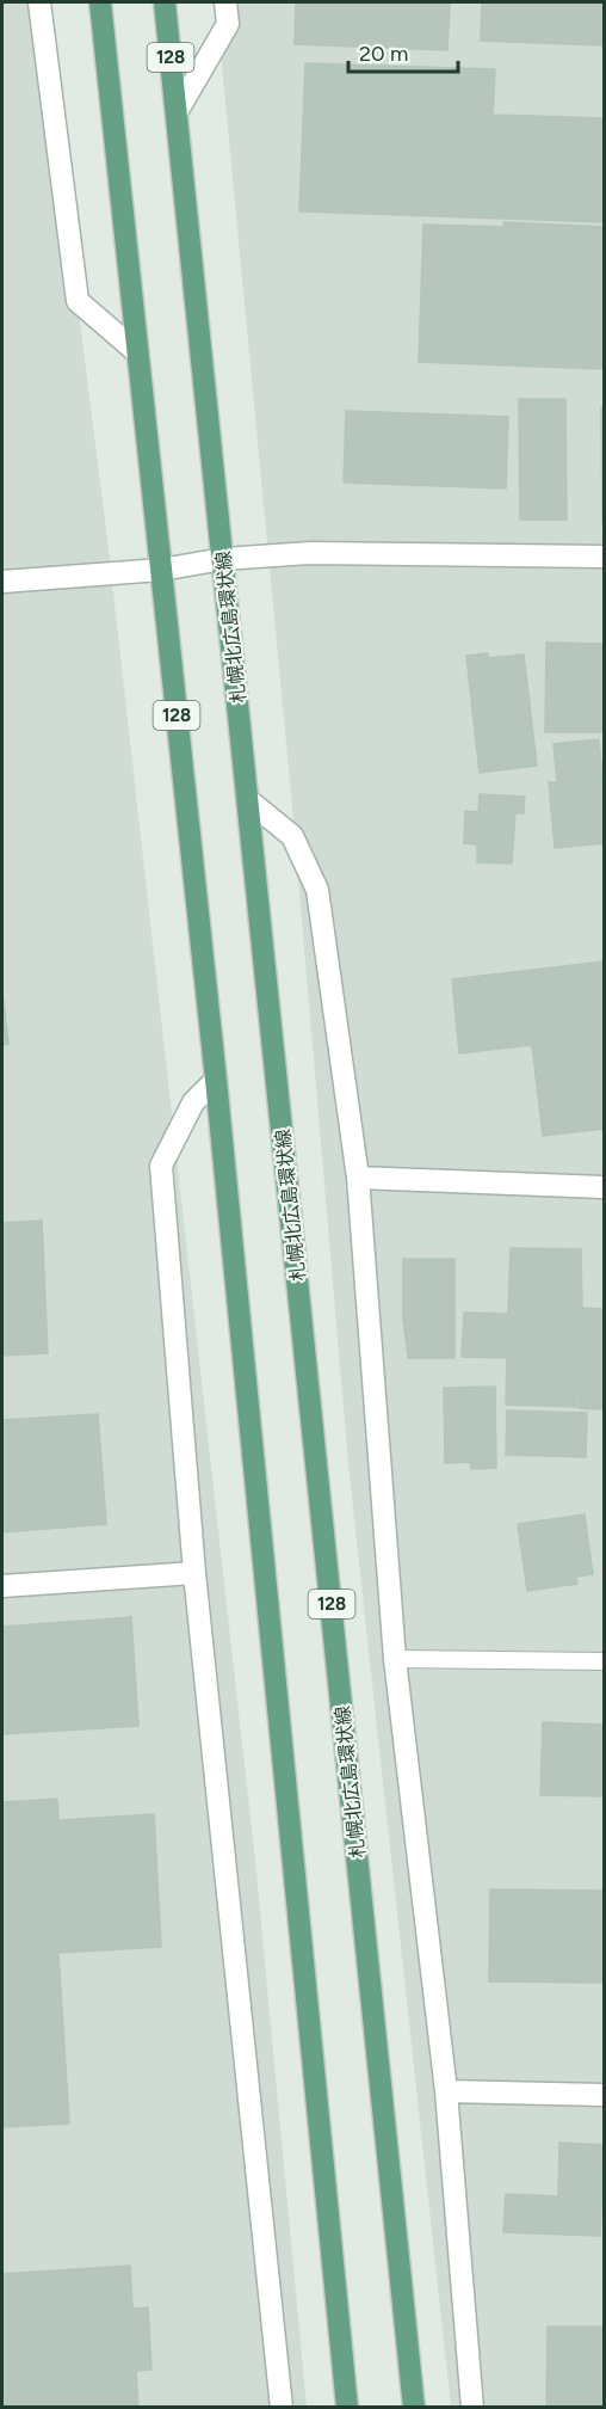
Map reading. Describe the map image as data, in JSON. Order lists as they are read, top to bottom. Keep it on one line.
{"streets":{"main road":["128","札幌北広島環状線"]},"scale_bar":"20 m"}
